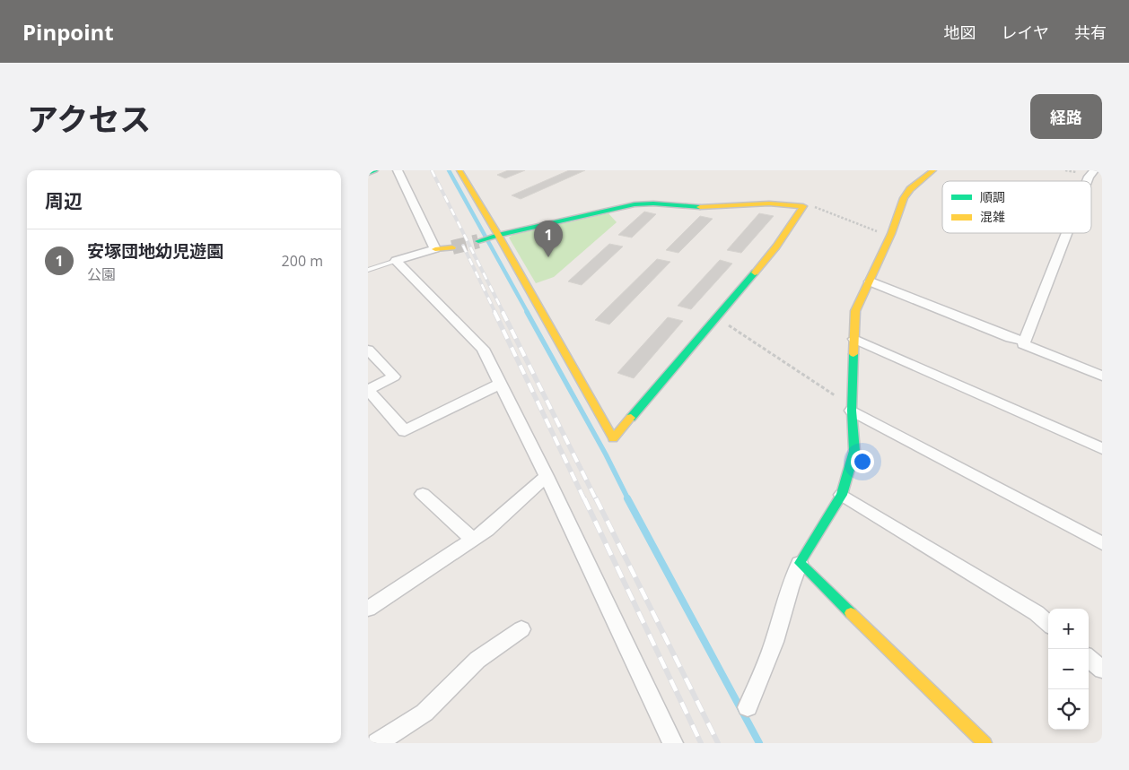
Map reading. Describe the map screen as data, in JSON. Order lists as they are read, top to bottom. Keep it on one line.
{"legend":["順調","混雑"],"page":{"header":"Pinpoint","nav":["地図","レイヤ","共有"],"title":"アクセス","buttons":"経路","heading":"周辺","pins":"1","list":[{"mark":"1","name":"安塚団地幼児遊園","note":"公園","value":"200 m"}],"map_buttons":["+","−"]}}
